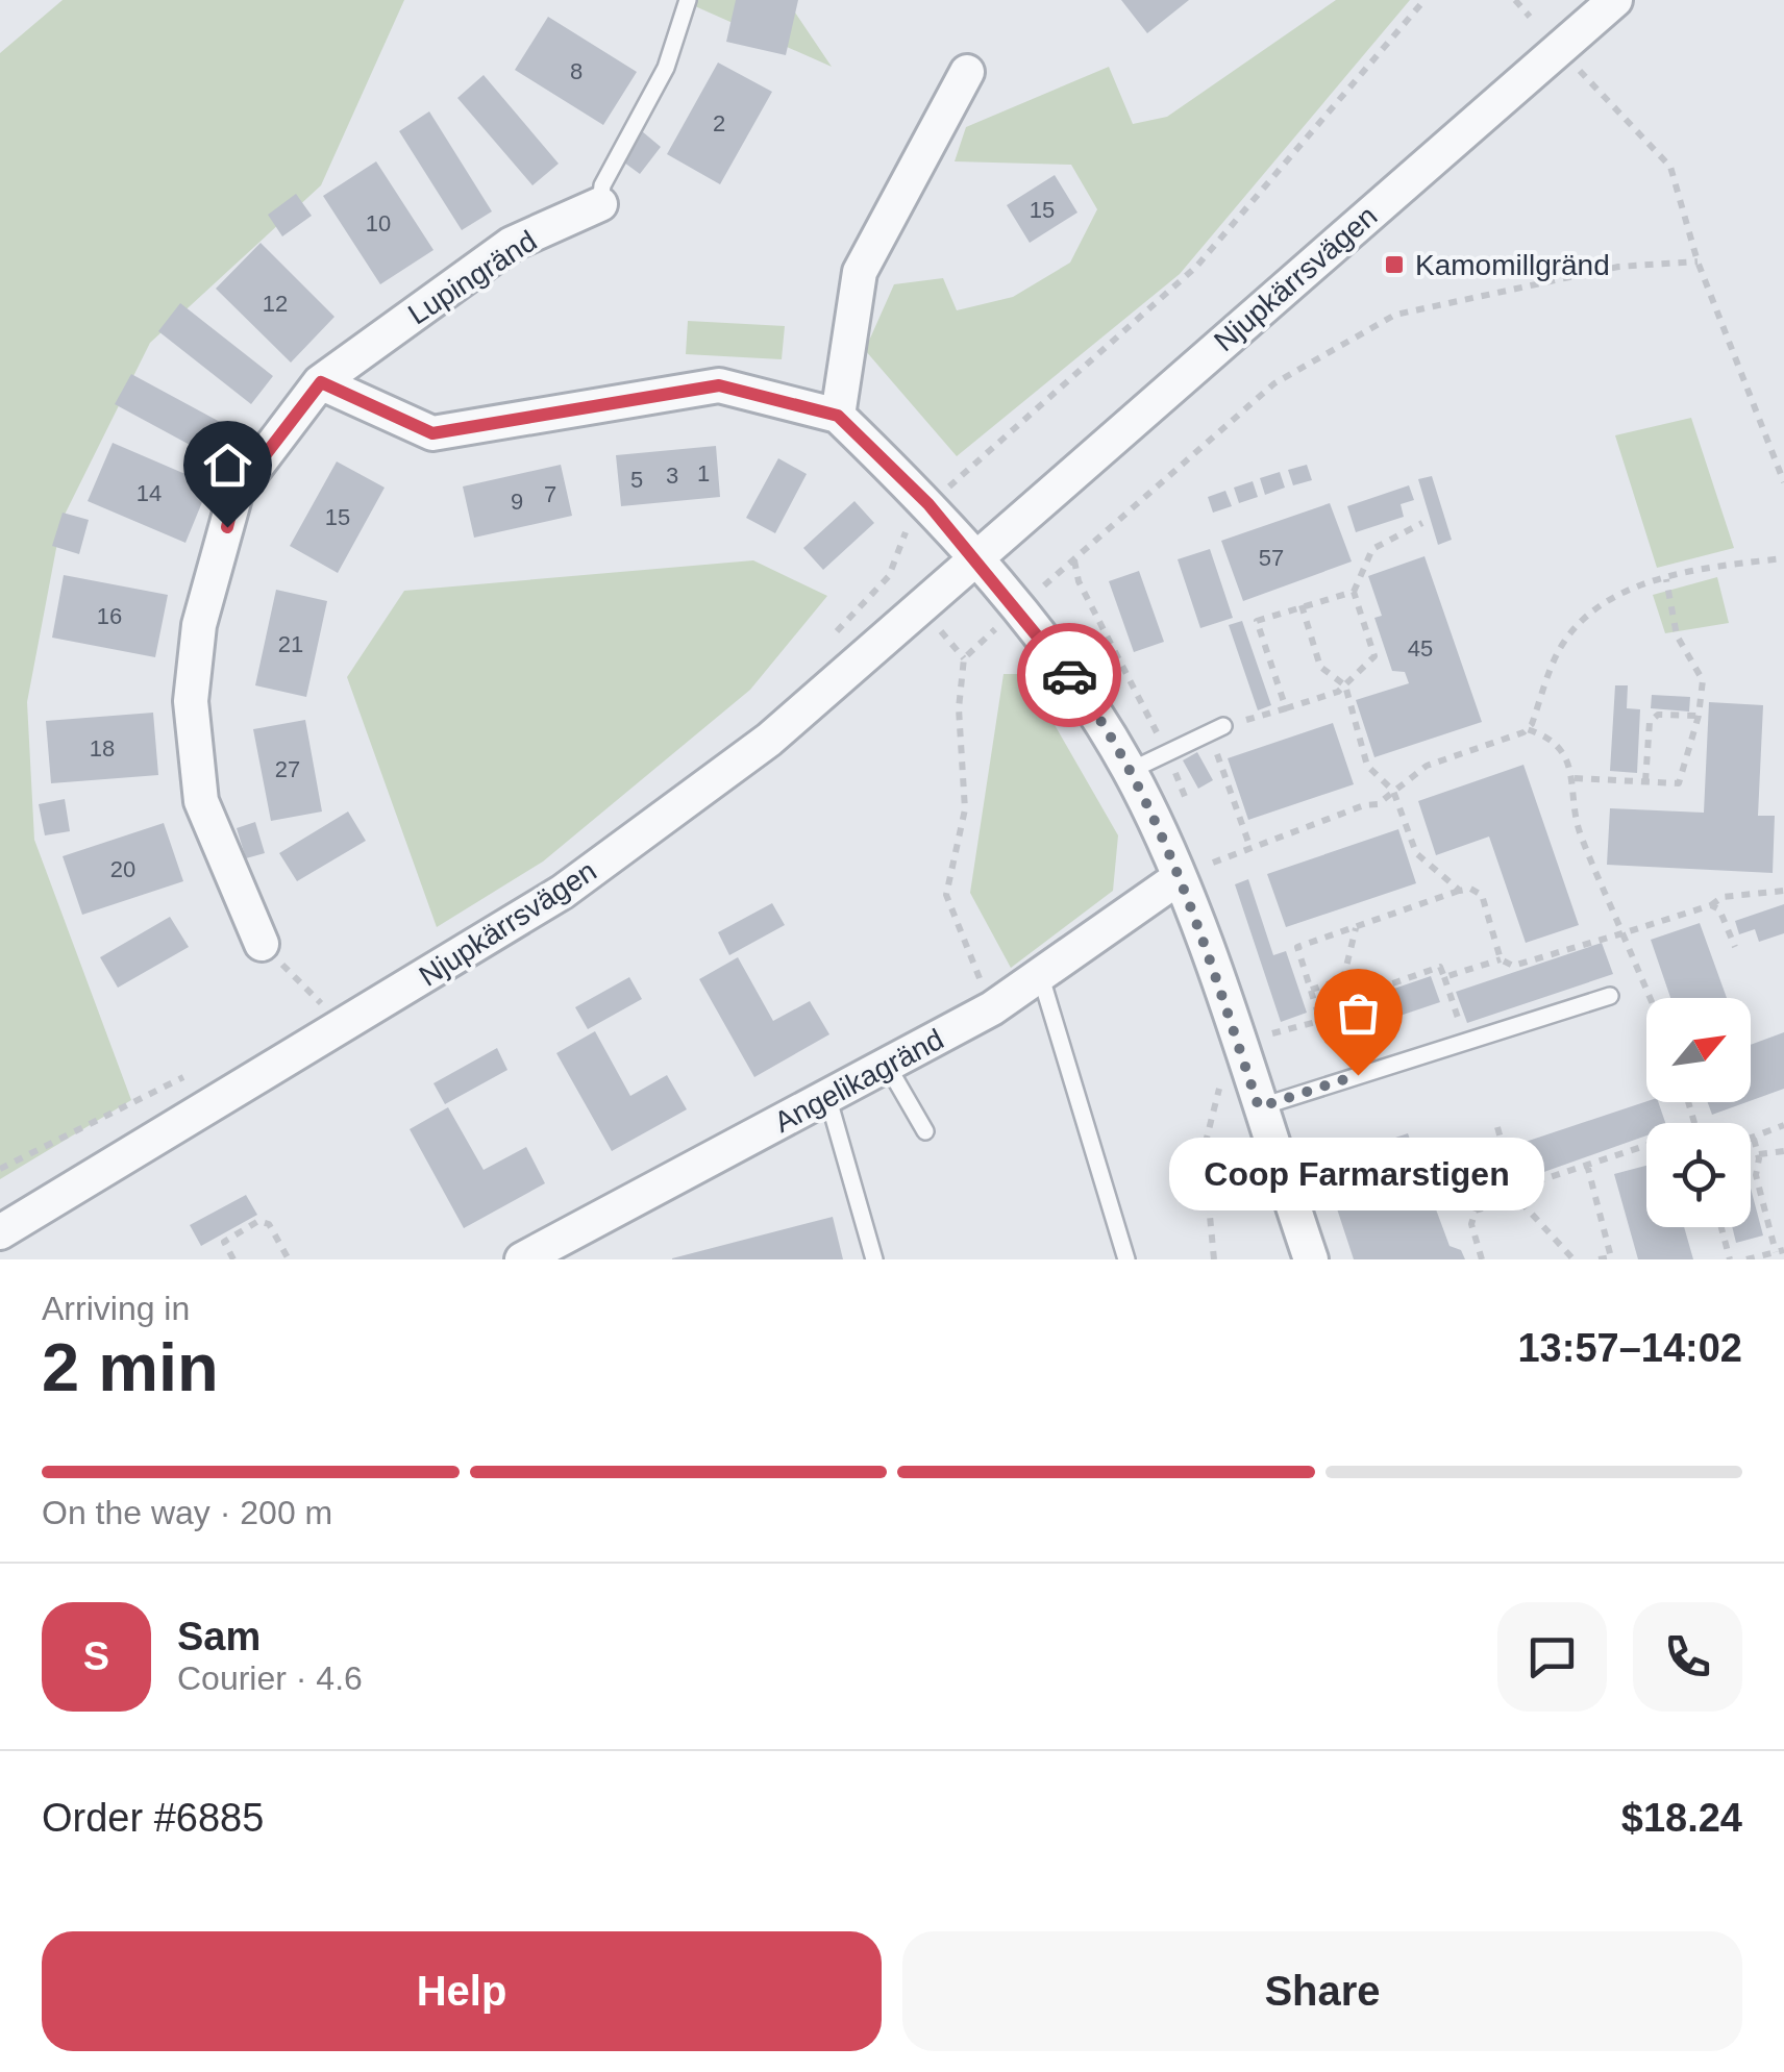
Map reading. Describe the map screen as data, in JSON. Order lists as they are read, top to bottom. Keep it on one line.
{"streets":{"street":["Lupingränd","Njupkärrsvägen","Angelikagränd"]},"places":{"transit":["Kamomillgränd"],"other":["Coop Farmarstigen"]},"house_numbers":["8","2","15","10","12","1","3","5","14","7","9","15","57","16","21","45","18","27","20"],"north":"top right","page":{"bubble":"Coop Farmarstigen","heading":["2 min","Arriving in","13:57–14:02"],"panel":["Sam","Courier · 4.6","Order #6885","$18.24"],"bar":"On the way · 200 m","round":"S","buttons":["Help","Share"]}}
